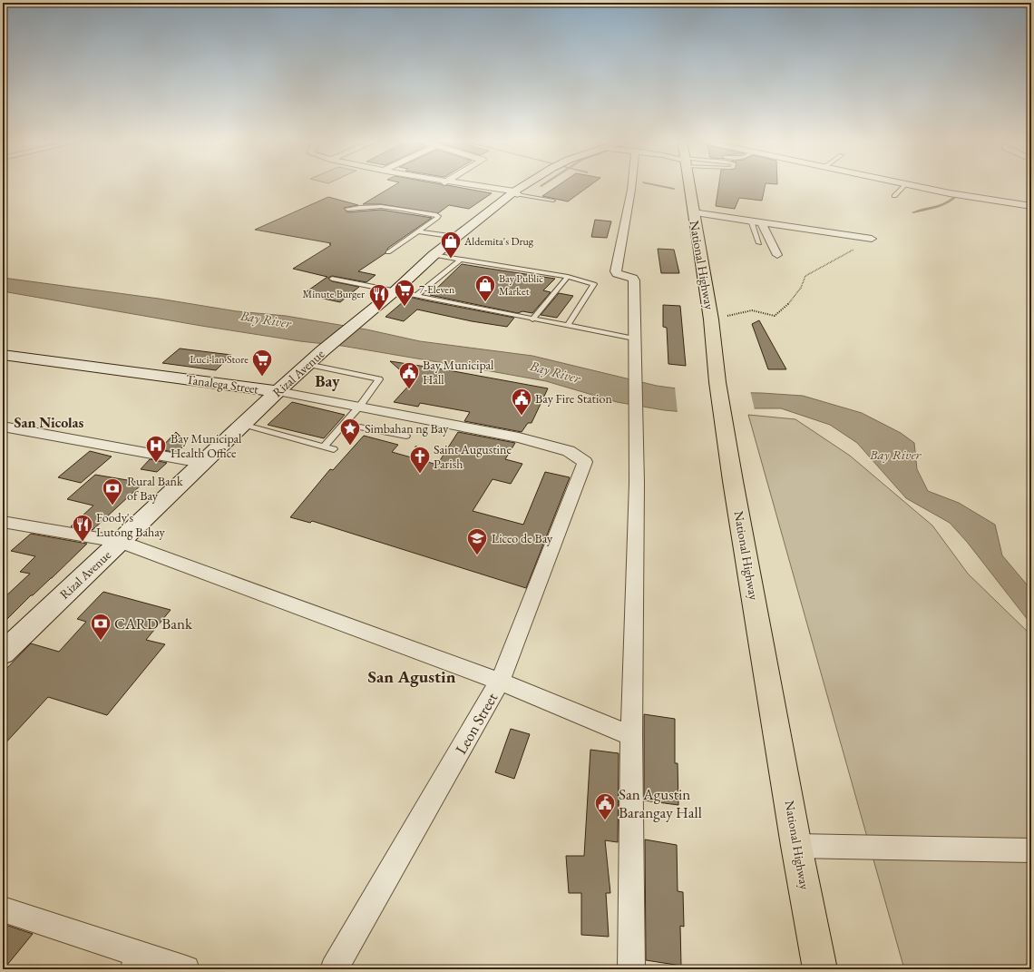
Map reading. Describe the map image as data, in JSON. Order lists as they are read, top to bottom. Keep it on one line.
{"streets":{"main road":["National Highway","Rizal Avenue","Tanalega Street"],"street":["Leon Street"]},"crossings":[["Rizal Avenue","Tanalega Street"],["Tanalega Street","Leon Street"]],"districts":["Bay","San Nicolas","San Agustin"],"water":["Bay River"],"places":{"shop":["Aldemita's Drug","Bay Public Market"],"supermarket":["7-Eleven","Luci-lan Store"],"restaurant":["Minute Burger","Foody's Lutong Bahay"],"public building":["Bay Municipal Hall","Bay Fire Station","San Agustin Barangay Hall"],"place":["Simbahan ng Bay"],"hospital":["Bay Municipal Health Office"],"church":["Saint Augustine Parish"],"bank":["Rural Bank of Bay","CARD Bank"],"school or university":["Liceo de Bay"]}}
